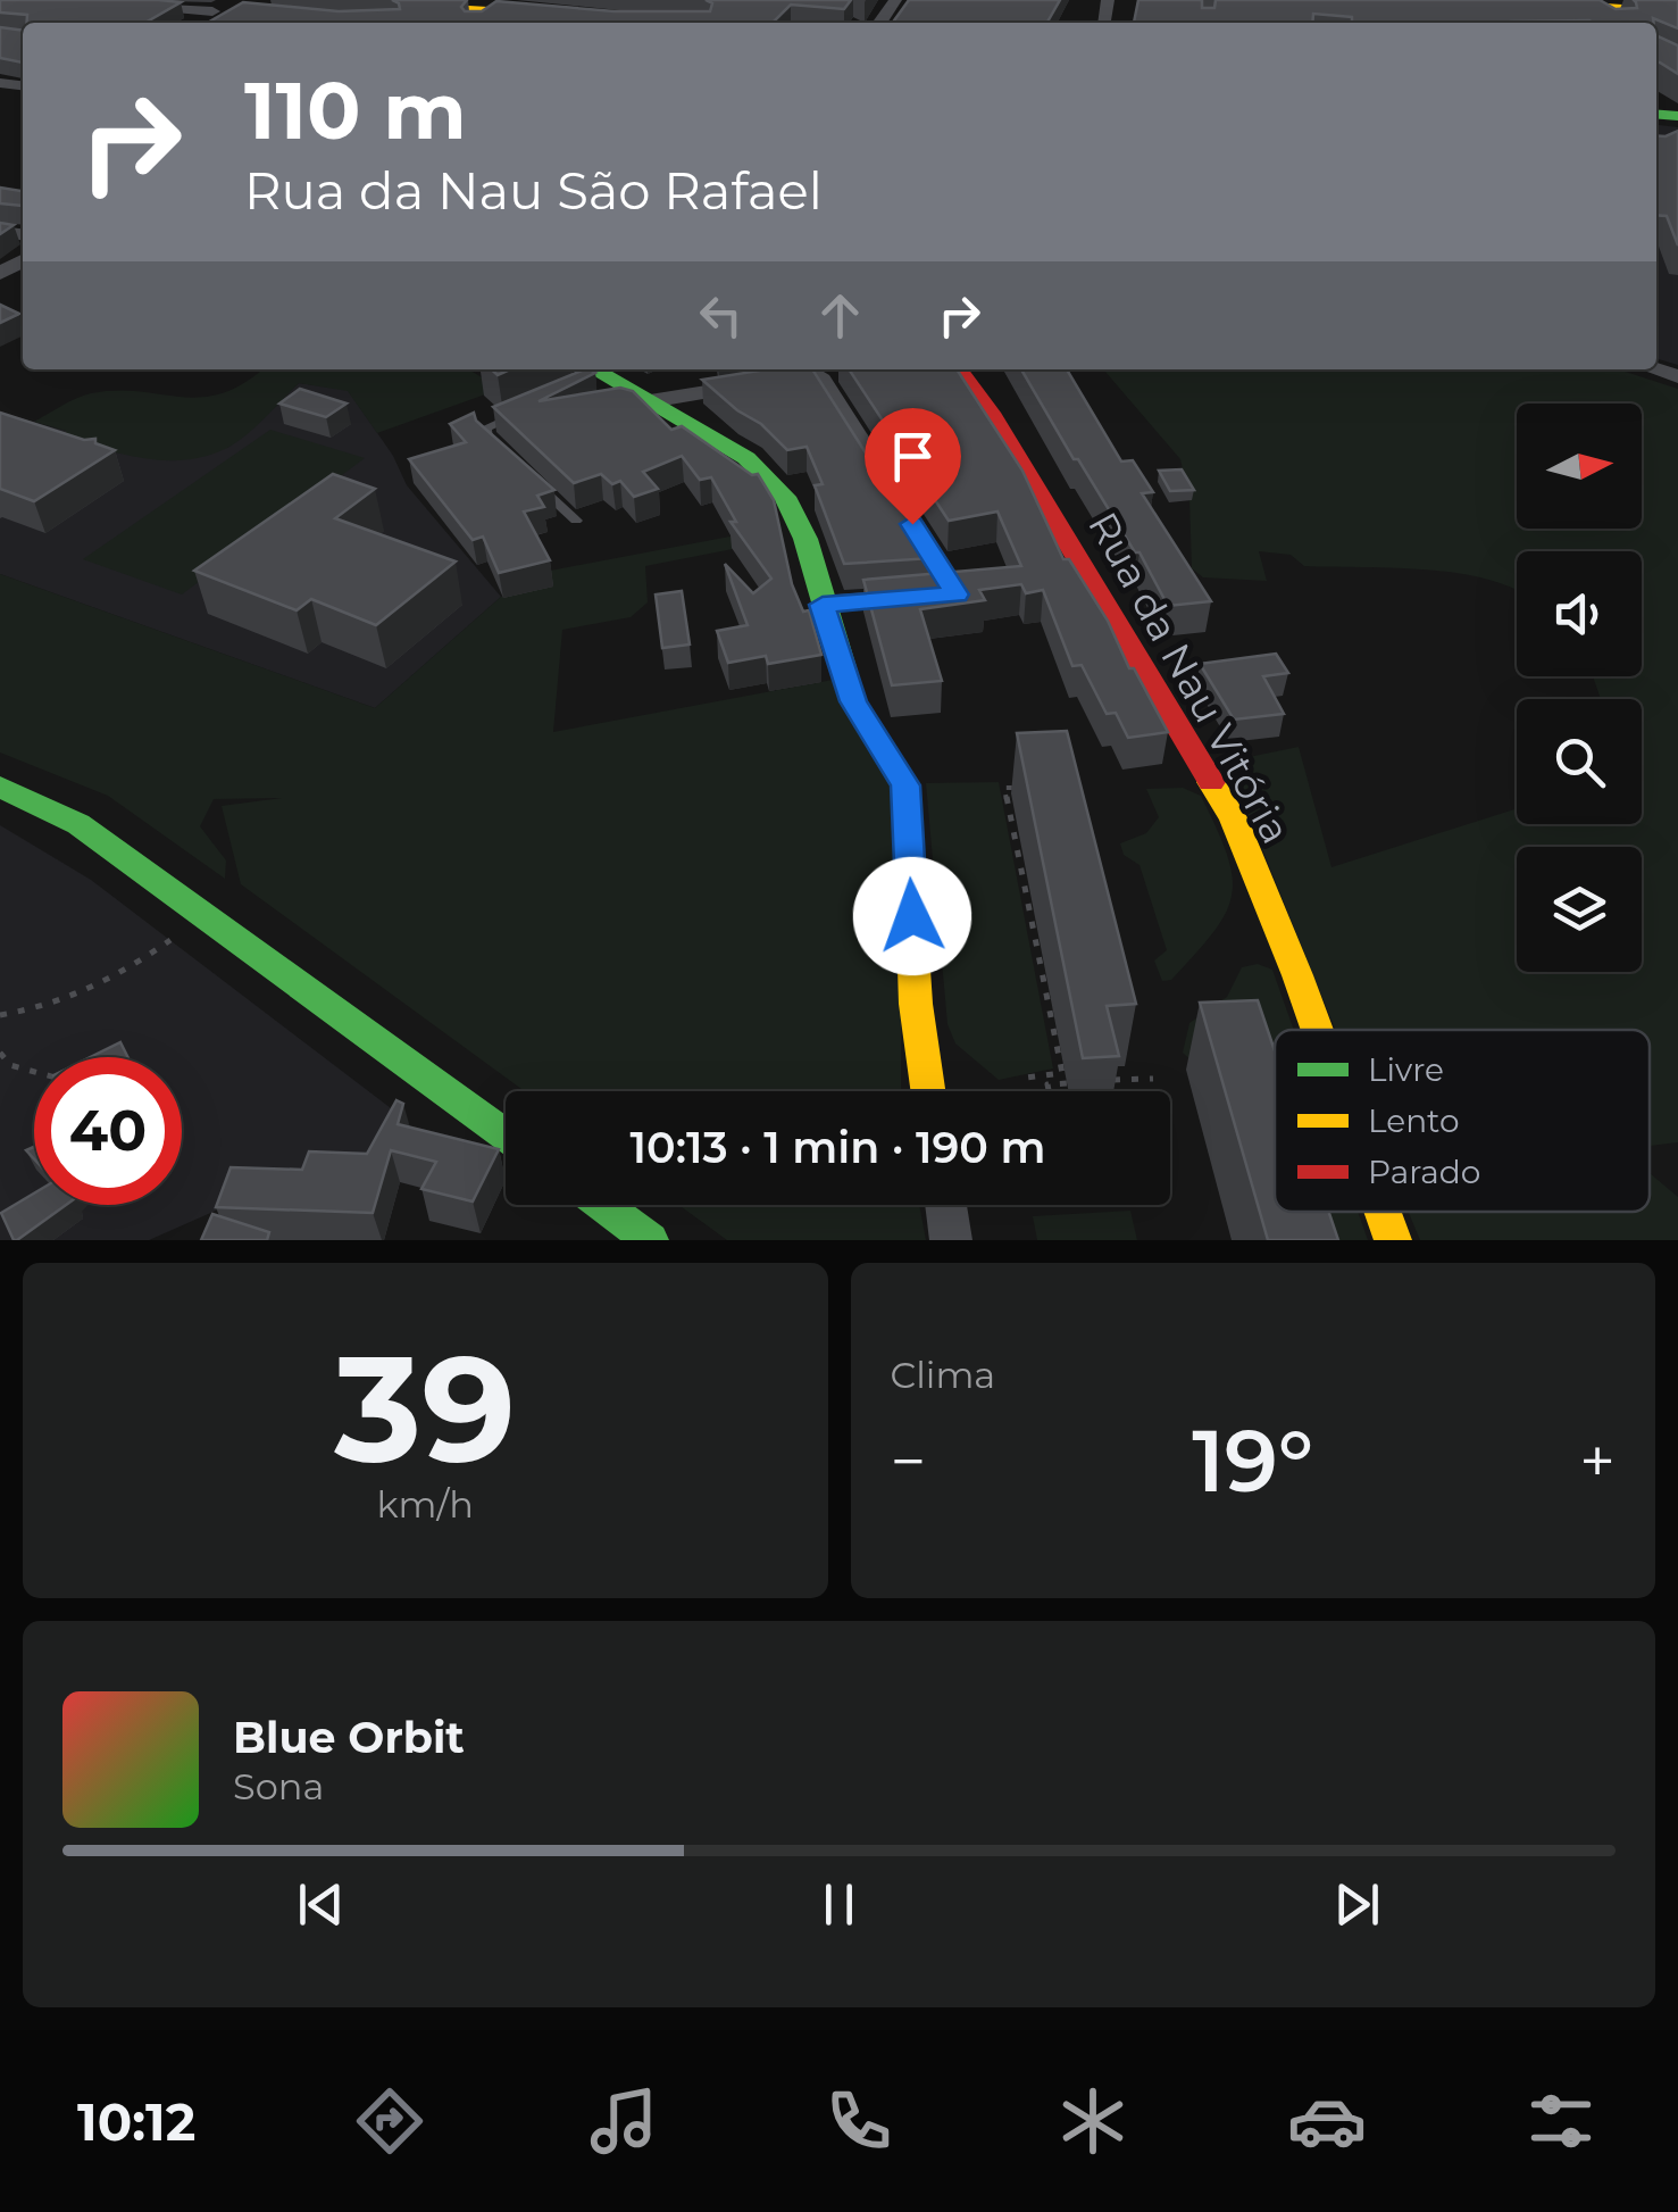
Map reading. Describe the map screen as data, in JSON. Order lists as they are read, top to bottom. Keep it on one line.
{"streets":{"street":["Rua da Nau Vitória"]},"legend":["Livre","Lento","Parado"],"north":"right","page":{"turn":["110 m","Rua da Nau São Rafael"],"limit":"40","trip":"10:13 · 1 min · 190 m","tile":[["39","km/h"],"Clima"],"heat":["−","19°","+"],"song":["Blue Orbit","Sona"],"tabs":"10:12"}}
